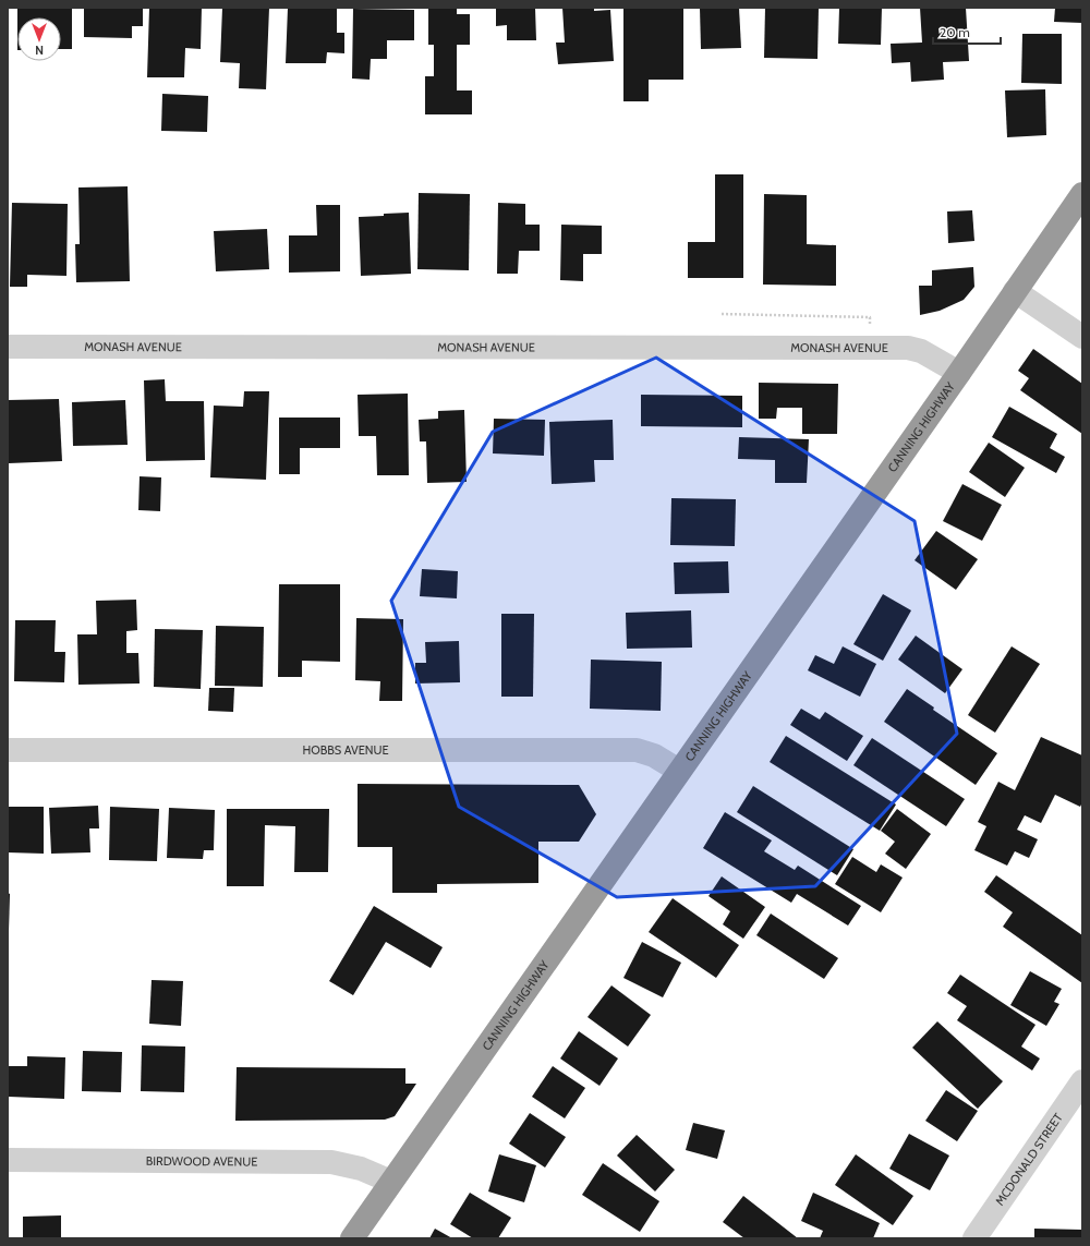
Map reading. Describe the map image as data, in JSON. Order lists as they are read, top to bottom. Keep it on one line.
{"streets":{"highway":["CANNING HIGHWAY"],"street":["MONASH AVENUE","HOBBS AVENUE","MCDONALD STREET","BIRDWOOD AVENUE"]},"crossings":[["MONASH AVENUE","CANNING HIGHWAY"],["CANNING HIGHWAY","HOBBS AVENUE"],["CANNING HIGHWAY","BIRDWOOD AVENUE"]],"scale_bar":"20 m","north":"bottom"}
